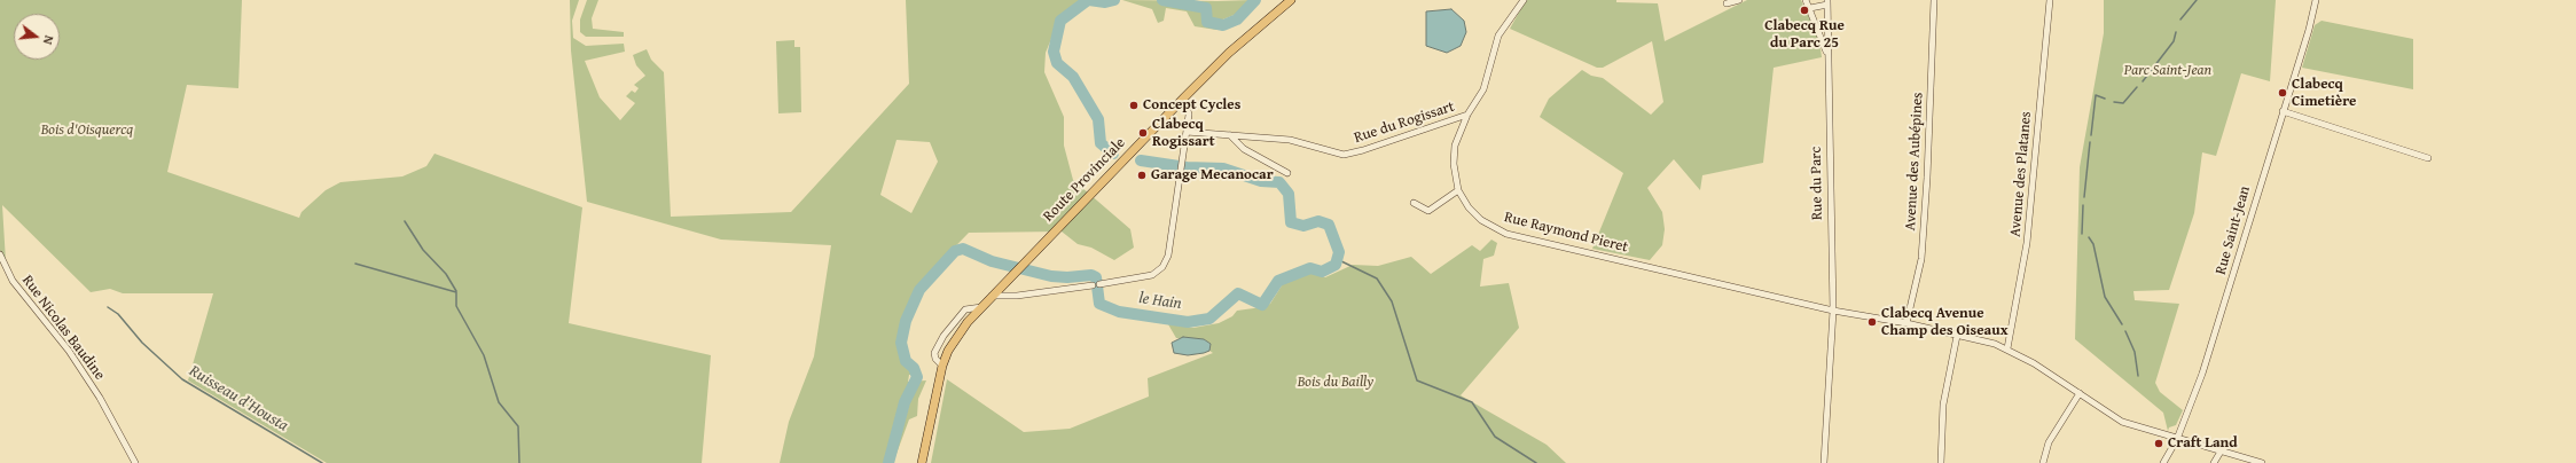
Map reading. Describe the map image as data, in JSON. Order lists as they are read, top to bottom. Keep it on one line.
{"streets":{"main road":["Route Provinciale"],"street":["Rue du Rogissart","Avenue des Aubépines","Avenue des Platanes","Rue du Parc","Rue Saint-Jean","Rue Raymond Pieret","Rue Nicolas Baudine"]},"crossings":[["Rue du Rogissart","Rue Raymond Pieret"],["Avenue des Aubépines","Rue Raymond Pieret"],["Avenue des Platanes","Rue Raymond Pieret"],["Rue du Parc","Rue Raymond Pieret"],["Rue Saint-Jean","Rue Raymond Pieret"]],"water":["le Hain","Ruisseau d'Housta"],"parks":["Parc Saint-Jean","Bois d'Oisquercq","Bois du Bailly"],"places":["Clabecq Rue du Parc 25","Clabecq Cimetière","Concept Cycles","Clabecq Rogissart","Garage Mecanocar","Clabecq Avenue Champ des Oiseaux","Craft Land"],"north":"right"}
